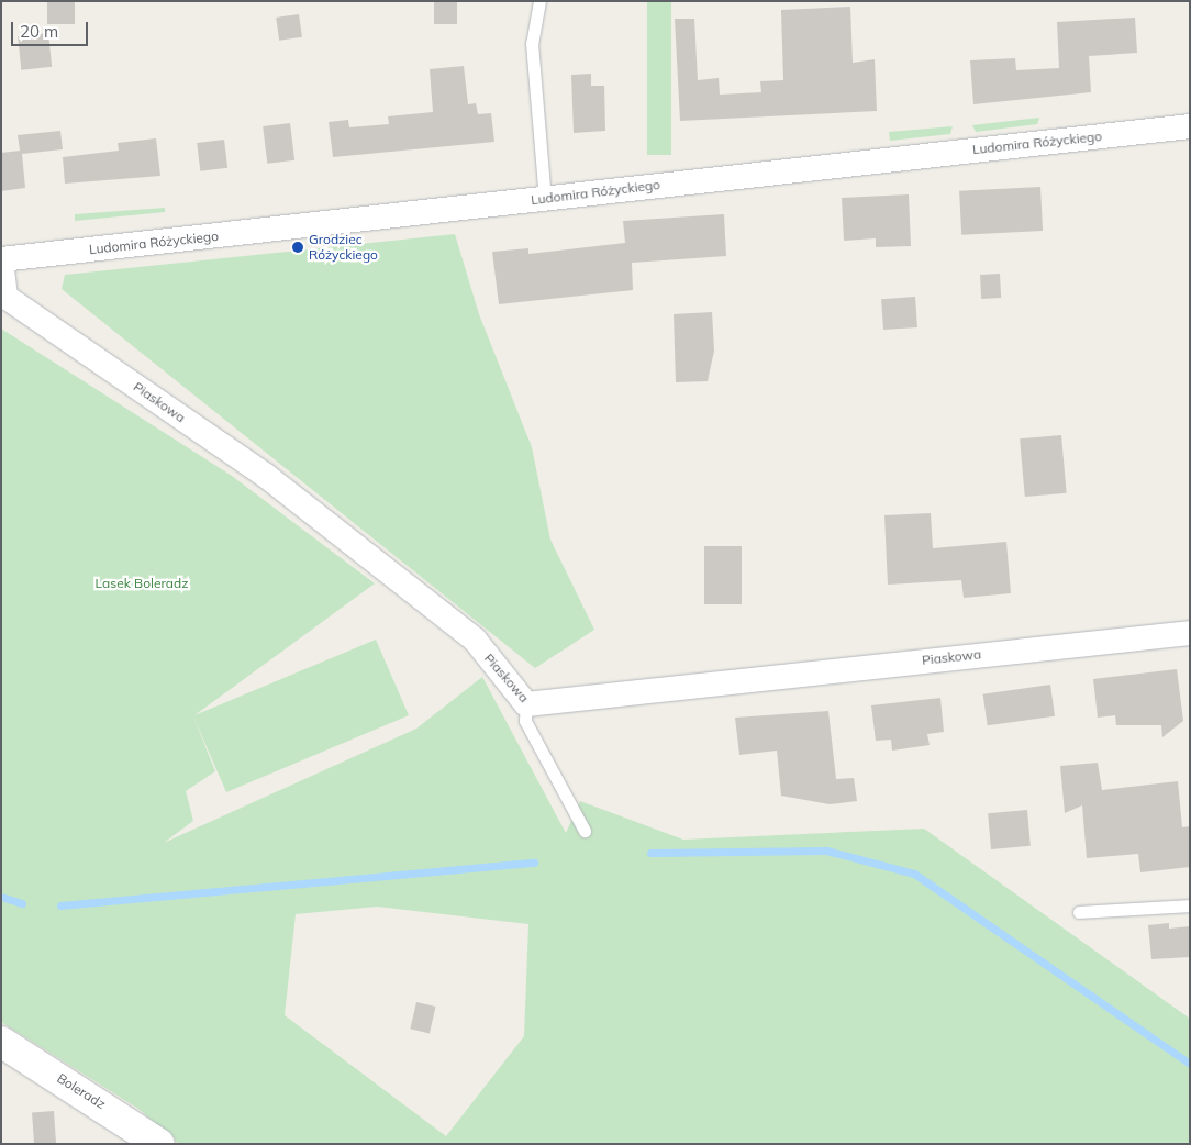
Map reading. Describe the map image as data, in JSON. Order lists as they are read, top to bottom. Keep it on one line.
{"streets":{"street":["Ludomira Różyckiego","Piaskowa","Boleradz"]},"crossings":[["Ludomira Różyckiego","Piaskowa"]],"parks":["Lasek Boleradz"],"places":["Grodziec Różyckiego"],"scale_bar":"20 m"}
